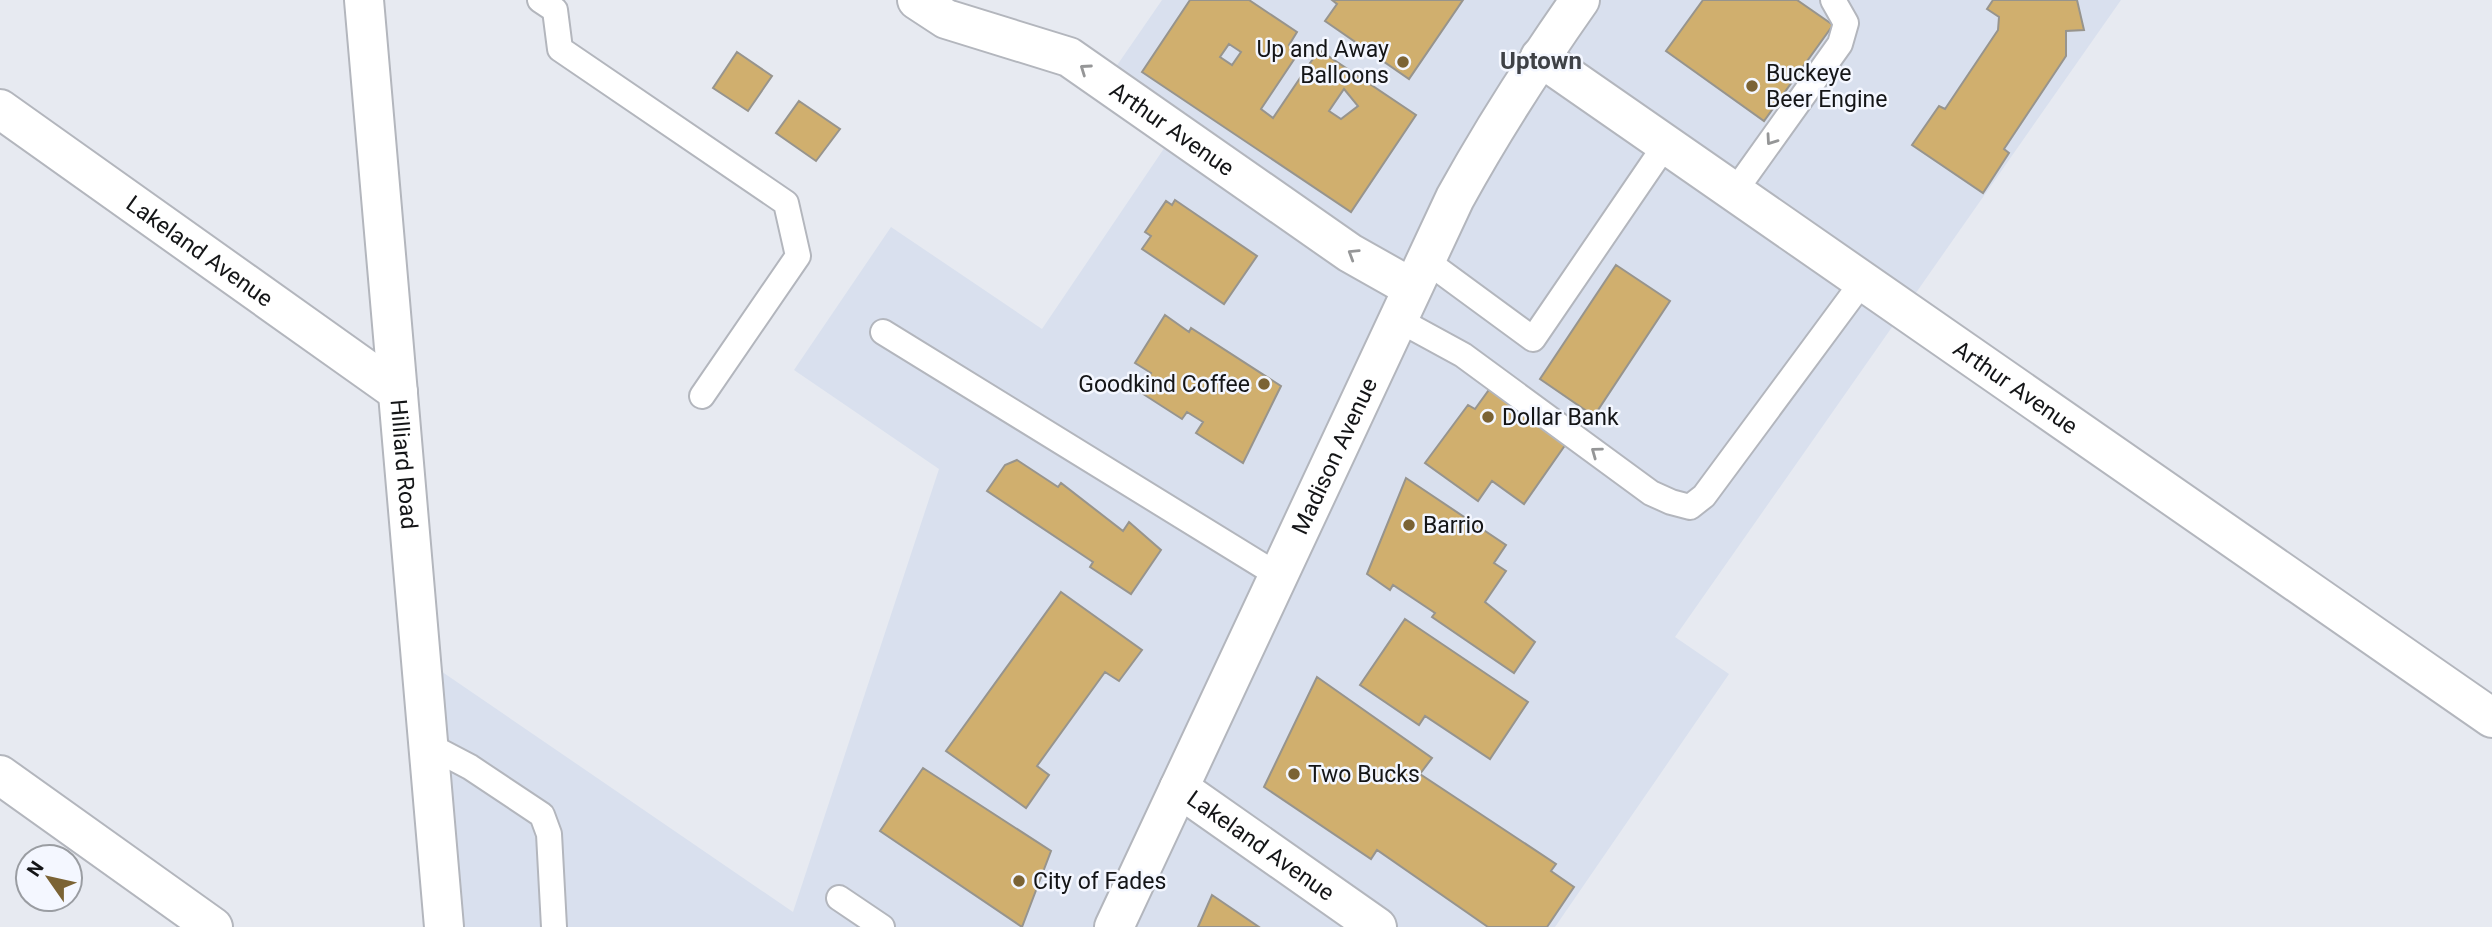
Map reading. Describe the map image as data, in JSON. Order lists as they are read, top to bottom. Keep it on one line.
{"streets":{"street":["Arthur Avenue","Lakeland Avenue","Madison Avenue","Hilliard Road"]},"crossings":[["Arthur Avenue","Madison Avenue"],["Lakeland Avenue","Madison Avenue"],["Lakeland Avenue","Hilliard Road"]],"districts":["Uptown"],"places":["Up and Away Balloons","Buckeye Beer Engine","Goodkind Coffee","Dollar Bank","Barrio","Two Bucks","City of Fades"],"north":"top left"}
